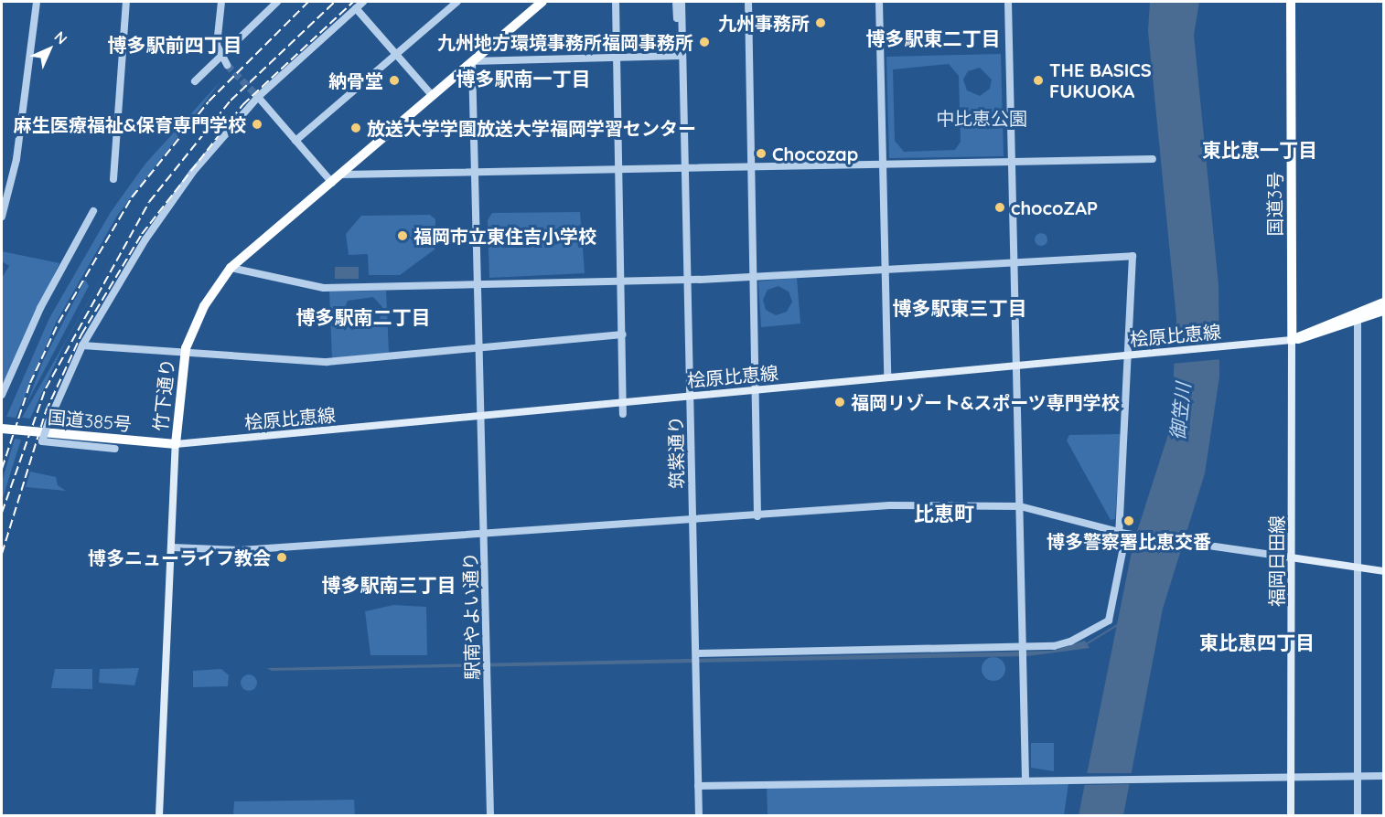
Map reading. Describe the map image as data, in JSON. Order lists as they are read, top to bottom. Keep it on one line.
{"streets":{"highway":["国道3号","竹下通り","国道385号"],"main road":["桧原比恵線","福岡日田線"],"street":["筑紫通り","駅南やよい通り"]},"crossings":[["国道3号","桧原比恵線"],["国道3号","福岡日田線"],["桧原比恵線","竹下通り"],["桧原比恵線","国道385号"],["桧原比恵線","筑紫通り"],["桧原比恵線","福岡日田線"],["桧原比恵線","駅南やよい通り"],["竹下通り","国道385号"],["竹下通り","駅南やよい通り"]],"districts":["博多駅東二丁目","博多駅前四丁目","博多駅南一丁目","東比恵一丁目","博多駅東三丁目","博多駅南二丁目","比恵町","博多駅南三丁目","東比恵四丁目"],"water":["御笠川"],"parks":["中比恵公園"],"places":["九州事務所","九州地方環境事務所福岡事務所","納骨堂","THE BASICS FUKUOKA","麻生医療福祉&保育専門学校","放送大学学園放送大学福岡学習センター","Chocozap","chocoZAP","福岡市立東住吉小学校","福岡リゾート&スポーツ専門学校","博多警察署比恵交番","博多ニューライフ教会"],"north":"top right"}
